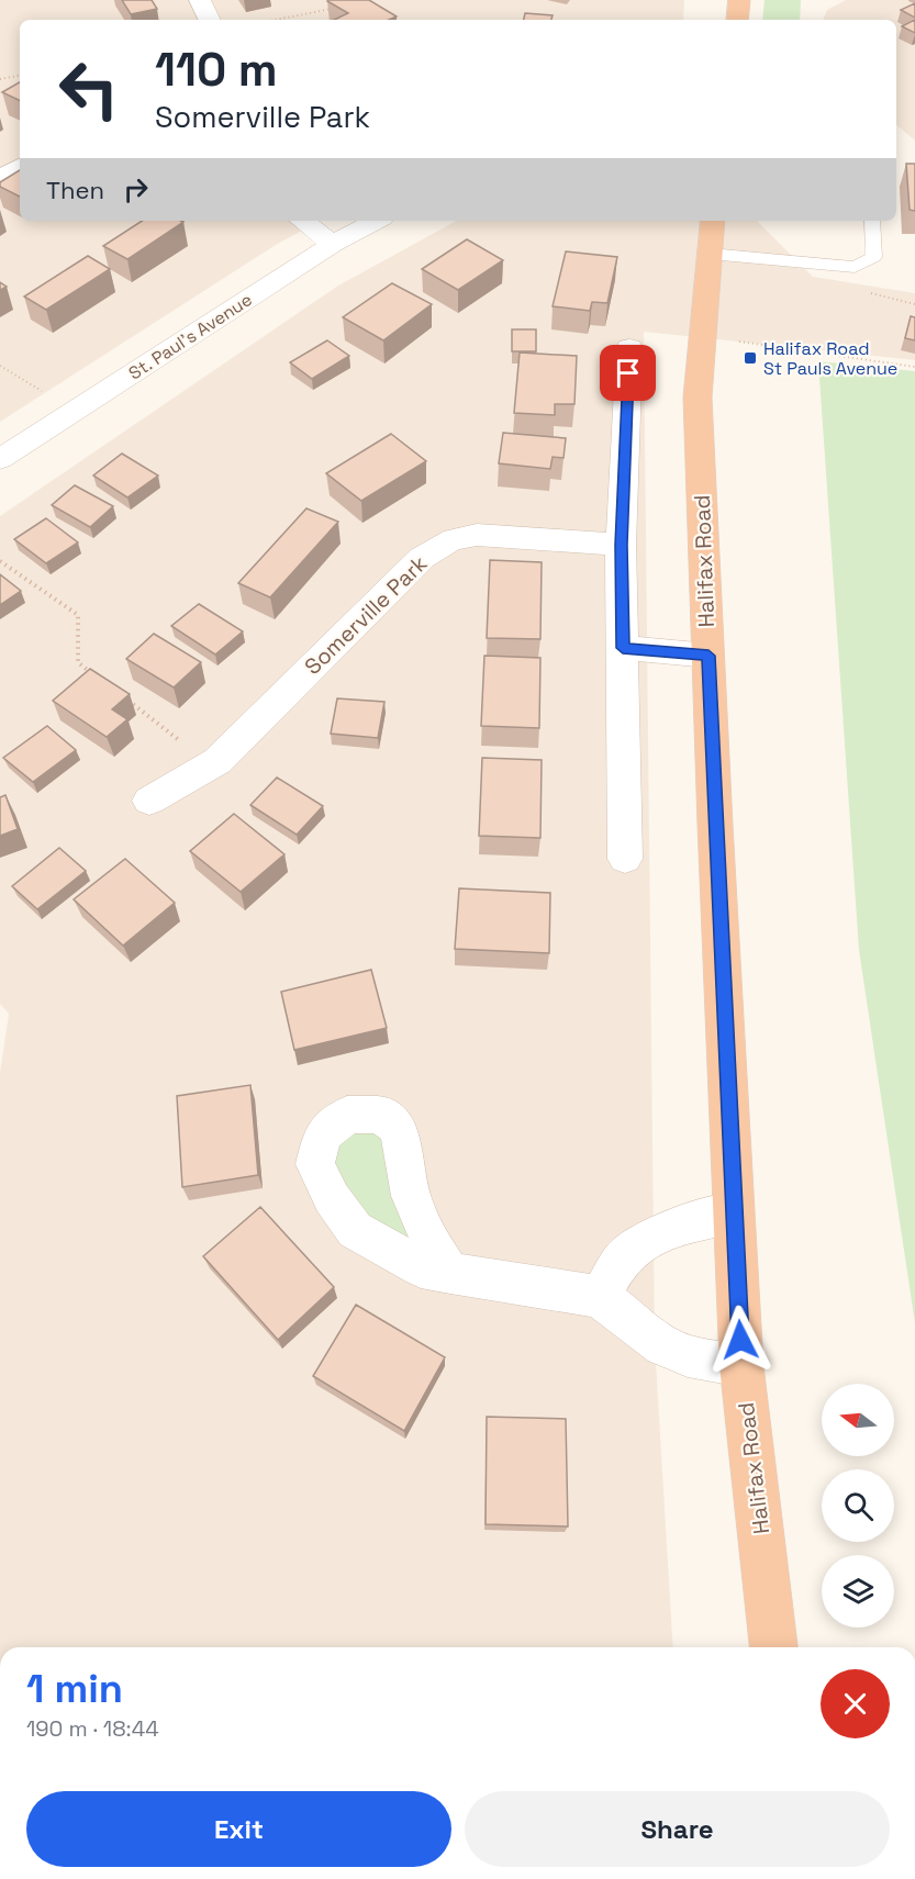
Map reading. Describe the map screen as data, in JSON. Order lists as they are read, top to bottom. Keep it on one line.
{"streets":{"highway":["Halifax Road"],"street":["St. Paul's Avenue","Somerville Park"]},"places":{"transit":["Halifax Road St Pauls Avenue"]},"north":"left","page":{"turn":["110 m","Somerville Park"],"then":"Then","heading":["1 min","190 m · 18:44"],"buttons":["Exit","Share"]}}
